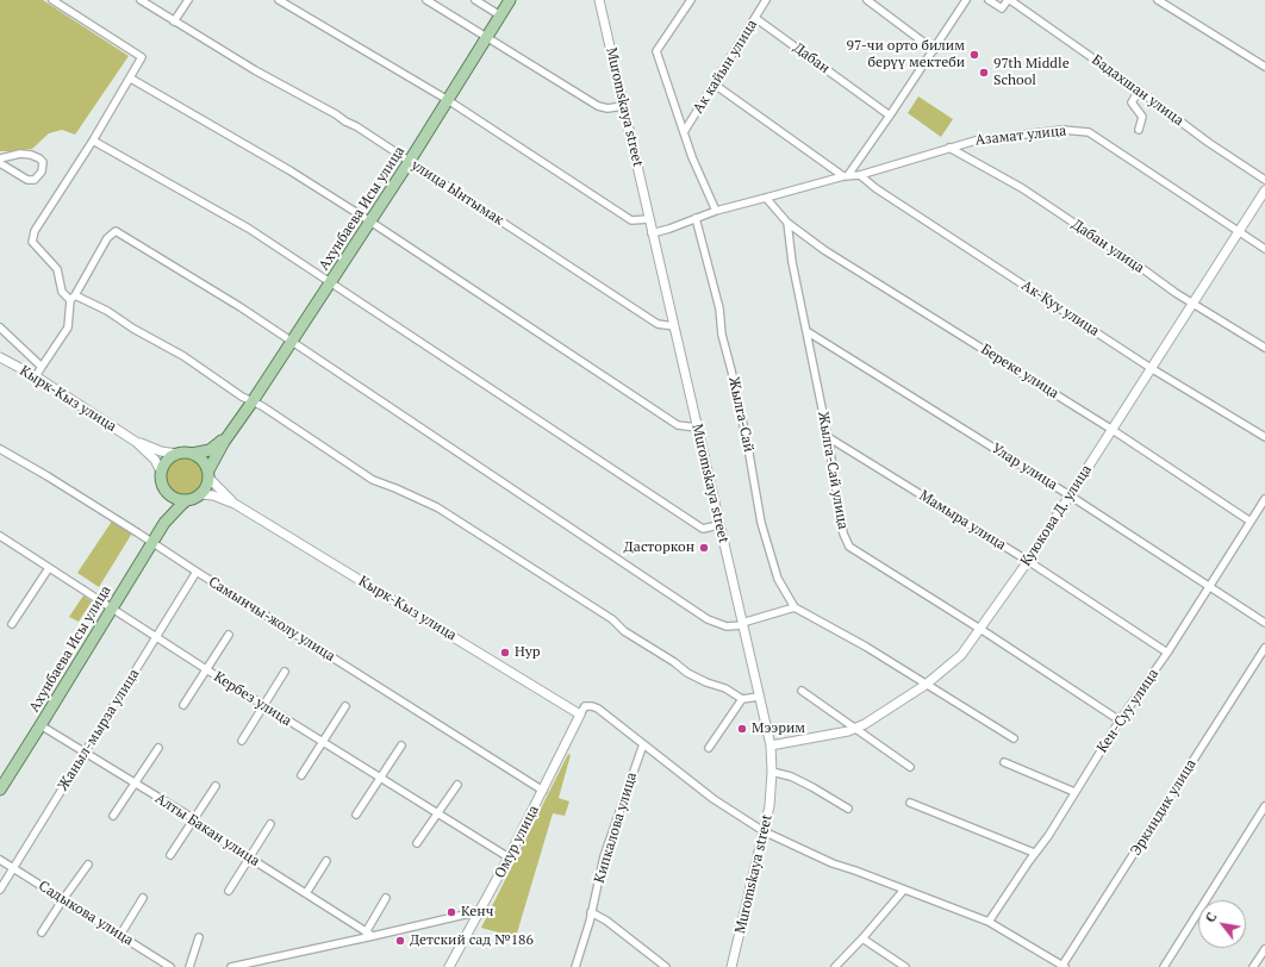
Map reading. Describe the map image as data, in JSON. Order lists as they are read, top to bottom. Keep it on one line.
{"streets":{"main road":["Ахунбаева Исы улица"],"street":["Дабан","Ак кайын улица","Бадахшан улица","Muromskaya street","Азамат улица","улица Ынтымак","Дабан улица","Ак-Куу улица","Береке улица","Кырк-Кыз улица","Жылга-Сай","Улар улица","Жылга-Сай улица","Куюкова Д. улица","Мамыра улица","Самынчы-жолу улица","Кербез улица","Кен-Суу улица","Жаныл-мырза улица","Эркиндик улица","Кипкалова улица","Алты Бакан улица","Омур улица","Садыкова улица"]},"crossings":[["Дабан","Ак кайын улица"],["Muromskaya street","Азамат улица"],["Muromskaya street","улица Ынтымак"],["Muromskaya street","Куюкова Д. улица"],["Азамат улица","Дабан улица"],["Азамат улица","Ак-Куу улица"],["Азамат улица","Жылга-Сай"],["Азамат улица","Куюкова Д. улица"],["улица Ынтымак","Ахунбаева Исы улица"],["Ахунбаева Исы улица","Кырк-Кыз улица"],["Ахунбаева Исы улица","Самынчы-жолу улица"],["Ахунбаева Исы улица","Кербез улица"],["Ахунбаева Исы улица","Алты Бакан улица"],["Дабан улица","Куюкова Д. улица"],["Ак-Куу улица","Куюкова Д. улица"],["Береке улица","Жылга-Сай улица"],["Береке улица","Куюкова Д. улица"],["Береке улица","Кен-Суу улица"],["Кырк-Кыз улица","Омур улица"],["Улар улица","Жылга-Сай улица"],["Улар улица","Куюкова Д. улица"],["Улар улица","Кен-Суу улица"],["Жылга-Сай улица","Куюкова Д. улица"],["Жылга-Сай улица","Мамыра улица"],["Жылга-Сай улица","Кен-Суу улица"],["Куюкова Д. улица","Мамыра улица"],["Мамыра улица","Кен-Суу улица"],["Самынчы-жолу улица","Жаныл-мырза улица"],["Самынчы-жолу улица","Омур улица"],["Кербез улица","Жаныл-мырза улица"],["Кербез улица","Омур улица"],["Жаныл-мырза улица","Алты Бакан улица"],["Жаныл-мырза улица","Садыкова улица"]],"places":["97-чи орто билим берүү мектеби","97th Middle School","Дасторкон","Нур","Мээрим","Кенч","Детский сад №186"],"north":"top left"}
